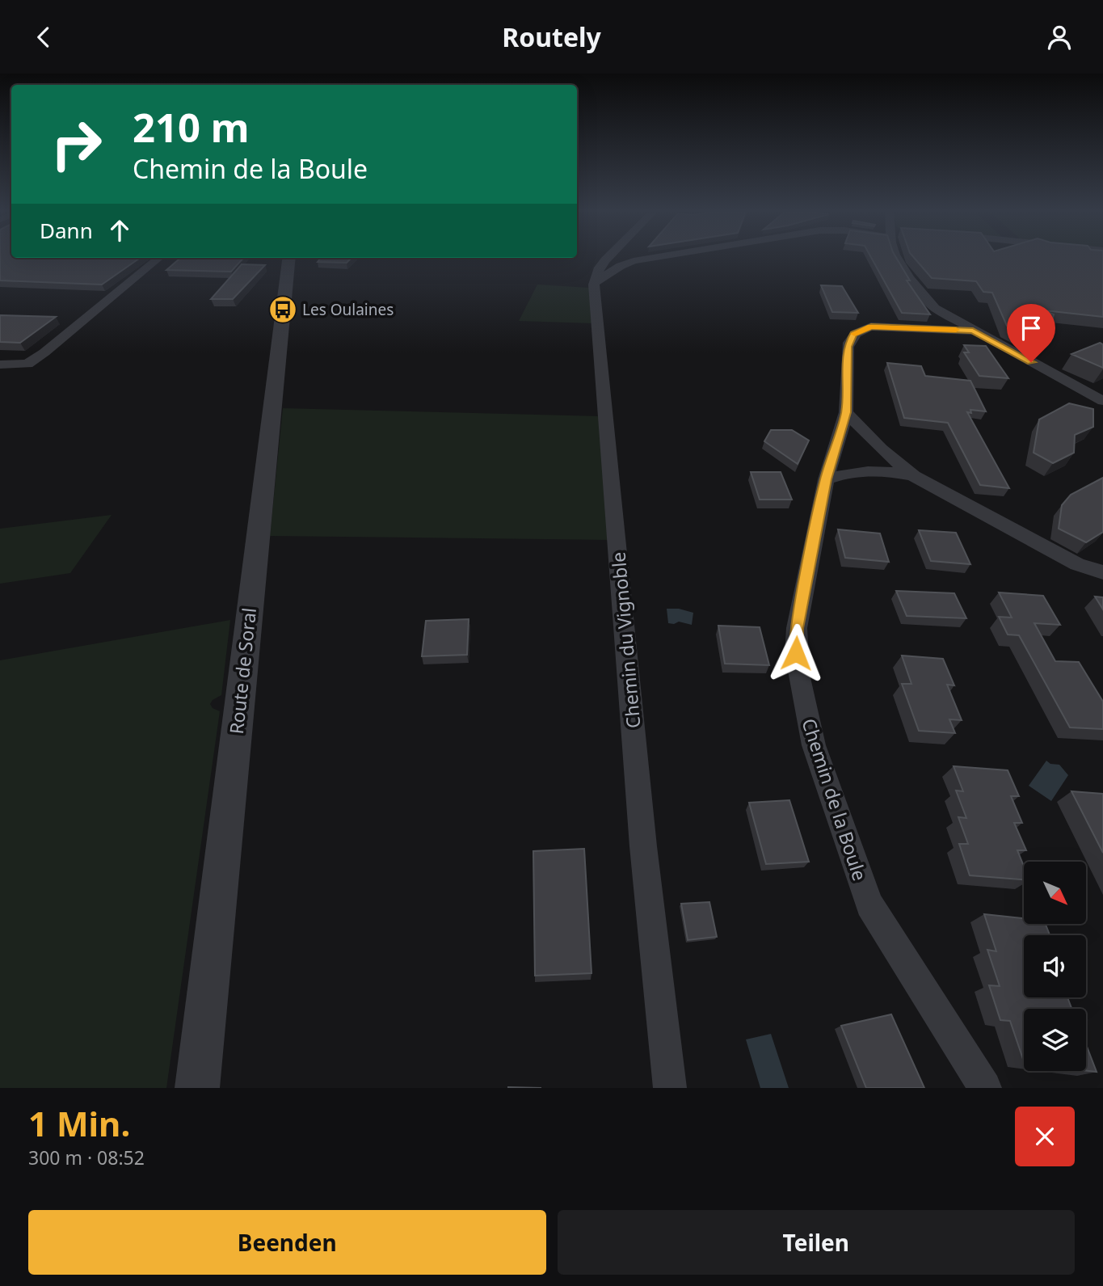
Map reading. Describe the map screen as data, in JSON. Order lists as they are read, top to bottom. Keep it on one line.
{"streets":{"street":["Chemin du Vignoble","Route de Soral","Chemin de la Boule"]},"places":{"bus stop":["Les Oulaines"]},"north":"bottom right","page":{"header":"Routely","turn":["210 m","Chemin de la Boule"],"then":"Dann","heading":["1 Min.","300 m · 08:52"],"buttons":["Beenden","Teilen"]}}
